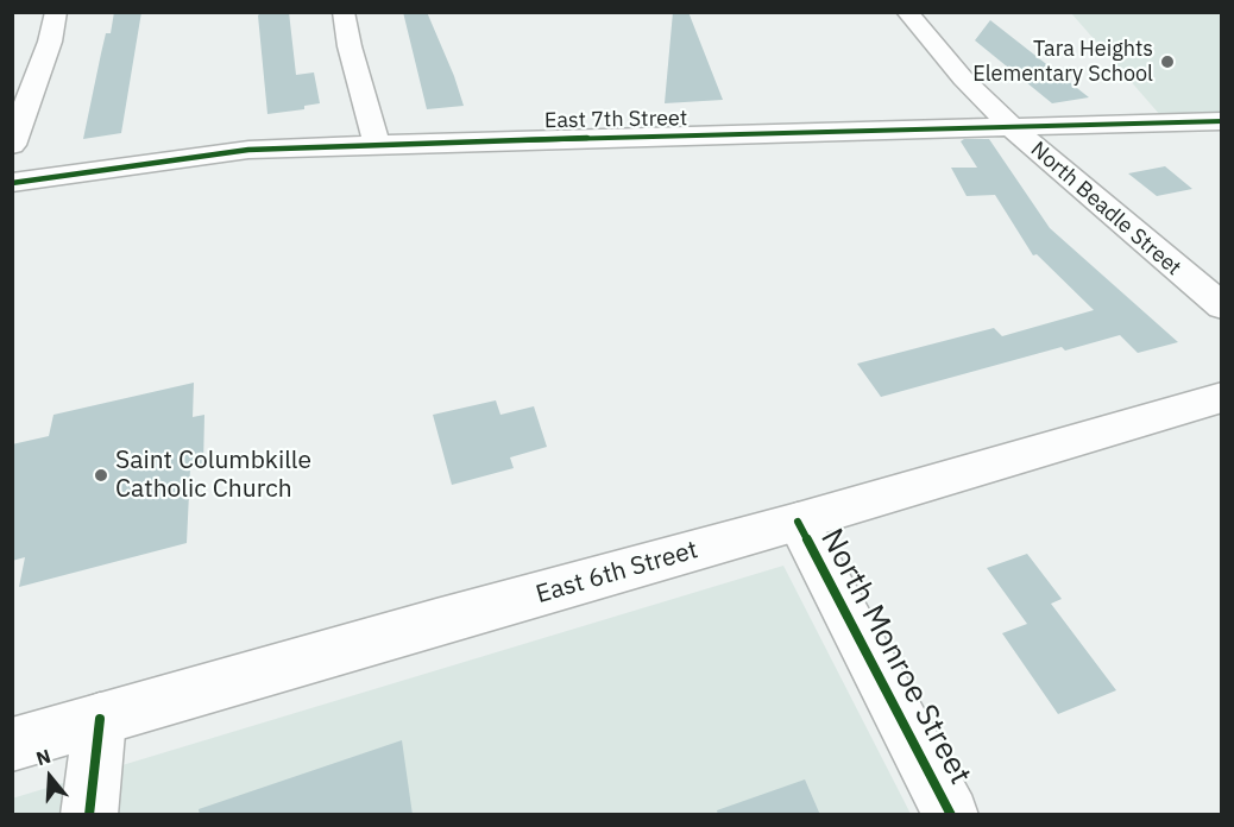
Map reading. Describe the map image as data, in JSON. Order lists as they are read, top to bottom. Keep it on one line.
{"streets":{"street":["East 7th Street","North Beadle Street","East 6th Street","North Monroe Street"]},"crossings":[["East 7th Street","North Beadle Street"],["East 6th Street","North Monroe Street"]],"places":["Tara Heights Elementary School","Saint Columbkille Catholic Church"],"north":"top"}
